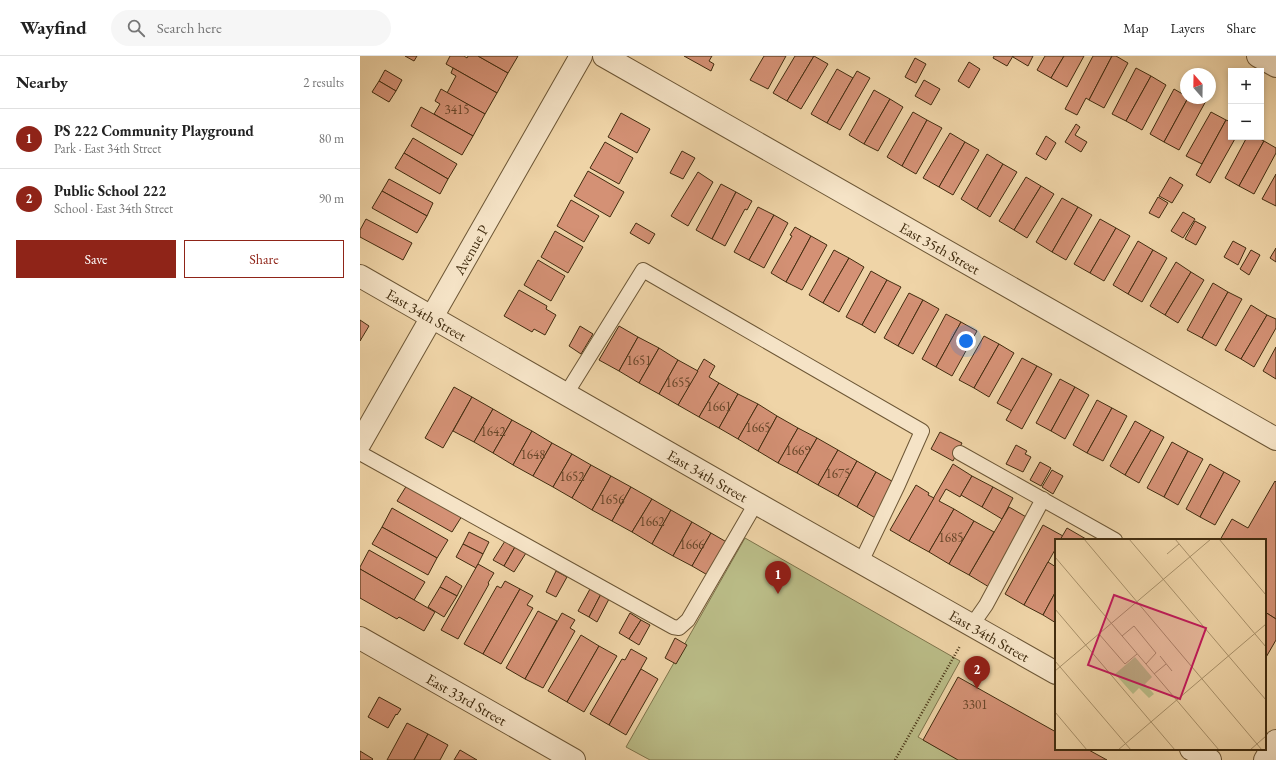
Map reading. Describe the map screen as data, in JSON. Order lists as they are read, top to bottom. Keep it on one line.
{"streets":{"street":["East 35th Street","Avenue P","East 34th Street","East 33rd Street"]},"crossings":[["Avenue P","East 34th Street"]],"house_numbers":["3415","1651","1655","1661","1665","1642","1669","1648","1675","1652","1656","1662","1685","1666","3301"],"north":"top","page":{"header":"Wayfind","search":"Search here","nav":["Map","Layers","Share"],"heading":["Nearby","2 results"],"map_buttons":["+","−"],"list":[{"mark":"1","name":"PS 222 Community Playground","note":"Park · East 34th Street","value":"80 m"},{"mark":"2","name":"Public School 222","note":"School · East 34th Street","value":"90 m"}],"buttons":["Save","Share"],"pins":["1","2"]}}
